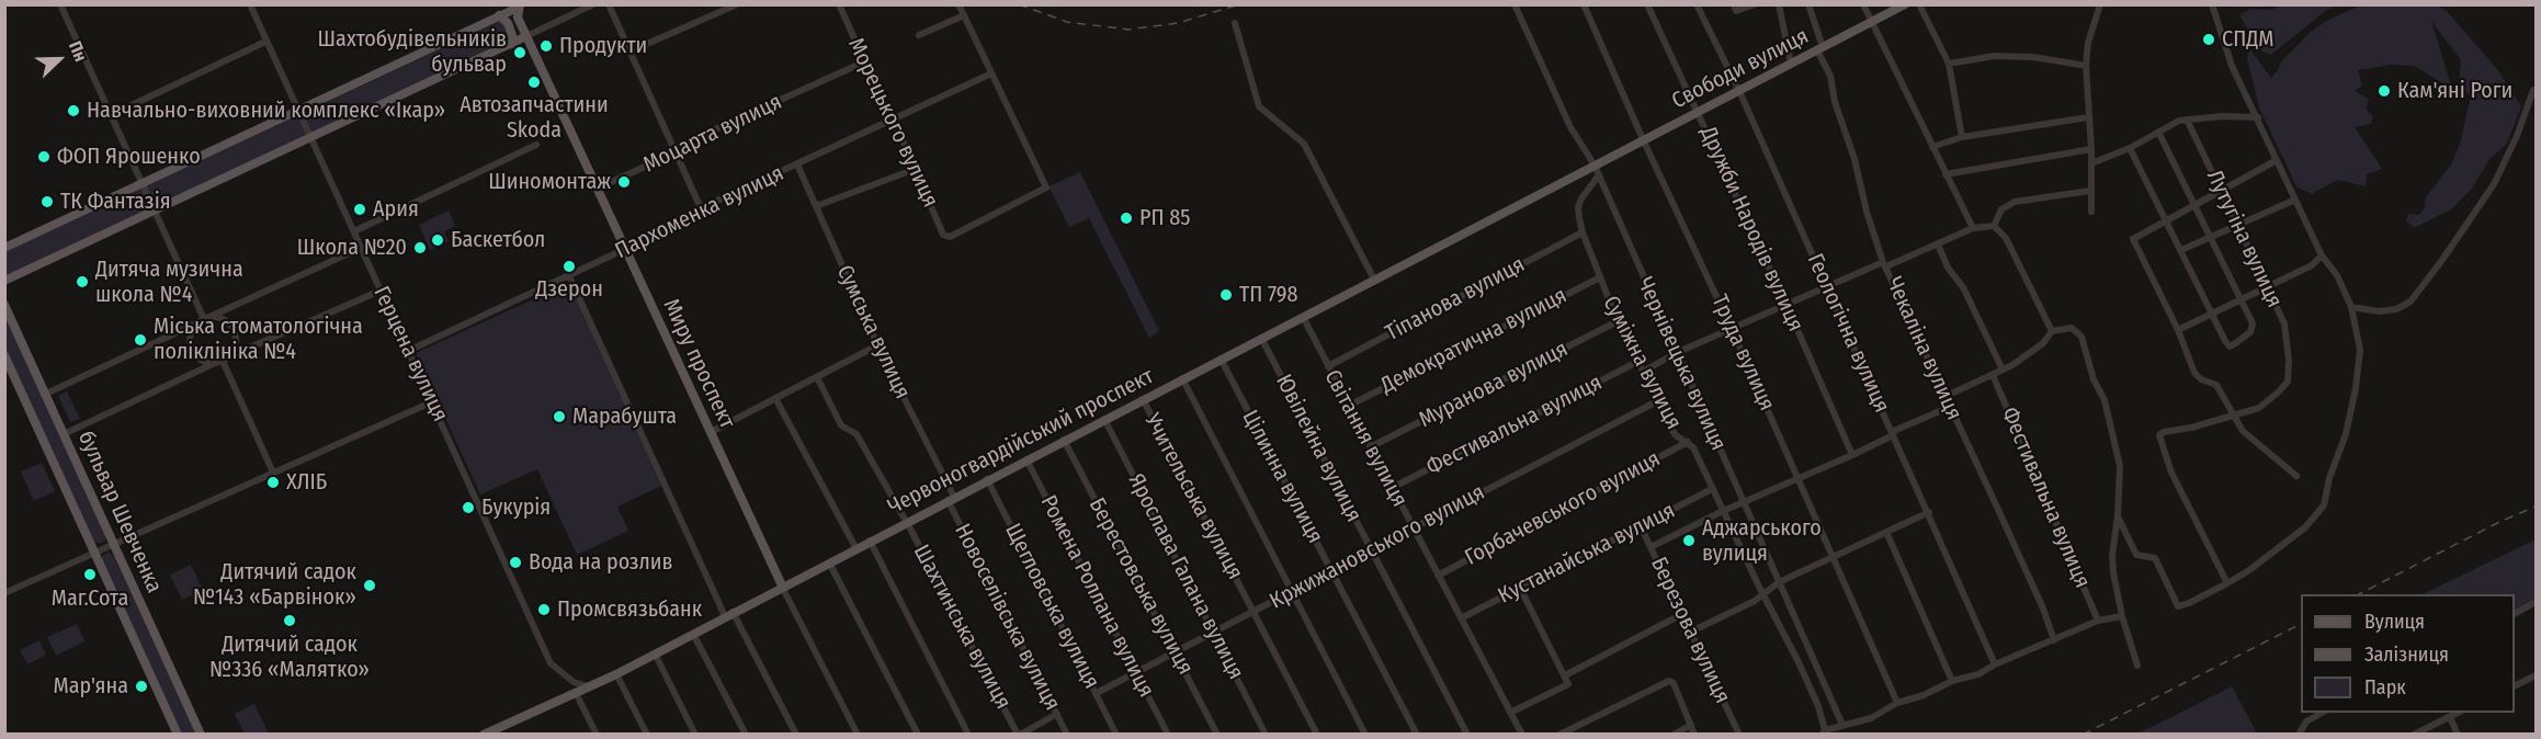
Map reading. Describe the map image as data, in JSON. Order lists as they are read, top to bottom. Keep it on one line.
{"streets":{"main road":["Свободи вулиця","Миру проспект","Червоногвардійський проспект","бульвар Шевченка"],"street":["Морецького вулиця","Моцарта вулиця","Пархоменка вулиця","Дружби Народів вулиця","Лутугіна вулиця","Тіпанова вулиця","Сумська вулиця","Геологічна вулиця","Демократична вулиця","Чекаліна вулиця","Труда вулиця","Герцена вулиця","Суміжна вулиця","Чернівецька вулиця","Муранова вулиця","Фестивальна вулиця","Світання вулиця","Ювілейна вулиця","Цілинна вулиця","Учительська вулиця","Горбачевського вулиця","Кржижановського вулиця","Кустанайська вулиця","Ярослава Галана вулиця","Берестовська вулиця","Ромена Роллана вулиця","Щегловська вулиця","Новоселівська вулиця","Шахтинська вулиця","Березова вулиця"]},"crossings":[["Свободи вулиця","Дружби Народів вулиця"],["Свободи вулиця","Геологічна вулиця"],["Свободи вулиця","Чекаліна вулиця"],["Свободи вулиця","Труда вулиця"],["Свободи вулиця","Чернівецька вулиця"],["Свободи вулиця","Червоногвардійський проспект"],["Морецького вулиця","Моцарта вулиця"],["Морецького вулиця","Пархоменка вулиця"],["Моцарта вулиця","Миру проспект"],["Пархоменка вулиця","Сумська вулиця"],["Пархоменка вулиця","Герцена вулиця"],["Пархоменка вулиця","Миру проспект"],["Тіпанова вулиця","Суміжна вулиця"],["Тіпанова вулиця","Світання вулиця"],["Сумська вулиця","Червоногвардійський проспект"],["Сумська вулиця","Новоселівська вулиця"],["Демократична вулиця","Суміжна вулиця"],["Демократична вулиця","Світання вулиця"],["Герцена вулиця","Червоногвардійський проспект"],["Суміжна вулиця","Чернівецька вулиця"],["Суміжна вулиця","Муранова вулиця"],["Суміжна вулиця","Фестивальна вулиця"],["Суміжна вулиця","Горбачевського вулиця"],["Суміжна вулиця","Кржижановського вулиця"],["Суміжна вулиця","Кустанайська вулиця"],["Миру проспект","Червоногвардійський проспект"],["Муранова вулиця","Світання вулиця"],["Фестивальна вулиця","Світання вулиця"],["Світання вулиця","Червоногвардійський проспект"],["Світання вулиця","Горбачевського вулиця"],["Світання вулиця","Кржижановського вулиця"],["Світання вулиця","Кустанайська вулиця"],["Червоногвардійський проспект","Ювілейна вулиця"],["Червоногвардійський проспект","Цілинна вулиця"],["Червоногвардійський проспект","Учительська вулиця"],["Червоногвардійський проспект","Ярослава Галана вулиця"],["Червоногвардійський проспект","Берестовська вулиця"],["Червоногвардійський проспект","Ромена Роллана вулиця"],["Червоногвардійський проспект","Щегловська вулиця"],["Червоногвардійський проспект","Новоселівська вулиця"],["Червоногвардійський проспект","Шахтинська вулиця"],["Ювілейна вулиця","Кржижановського вулиця"],["Цілинна вулиця","Кржижановського вулиця"],["Учительська вулиця","Кржижановського вулиця"],["Кржижановського вулиця","Ярослава Галана вулиця"],["Кржижановського вулиця","Берестовська вулиця"],["Кржижановського вулиця","Ромена Роллана вулиця"],["Кржижановського вулиця","Щегловська вулиця"],["Кустанайська вулиця","Березова вулиця"]],"places":["СПДМ","Продукти","Шахтобудівельників бульвар","Автозапчастини Skoda","Кам'яні Роги","Навчально-виховний комплекс «Ікар»","ФОП Ярошенко","Шиномонтаж","ТК Фантазія","Ария","РП 85","Баскетбол","Школа №20","Дзерон","Дитяча музична школа №4","ТП 798","Міська стоматологічна поліклініка №4","Марабушта","ХЛІБ","Букурія","Аджарського вулиця","Вода на розлив","Маг.Сота","Дитячий садок №143 «Барвінок»","Промсвязьбанк","Дитячий садок №336 «Малятко»","Мар'яна"],"legend":["Вулиця","Залізниця","Парк"],"north":"top right"}
